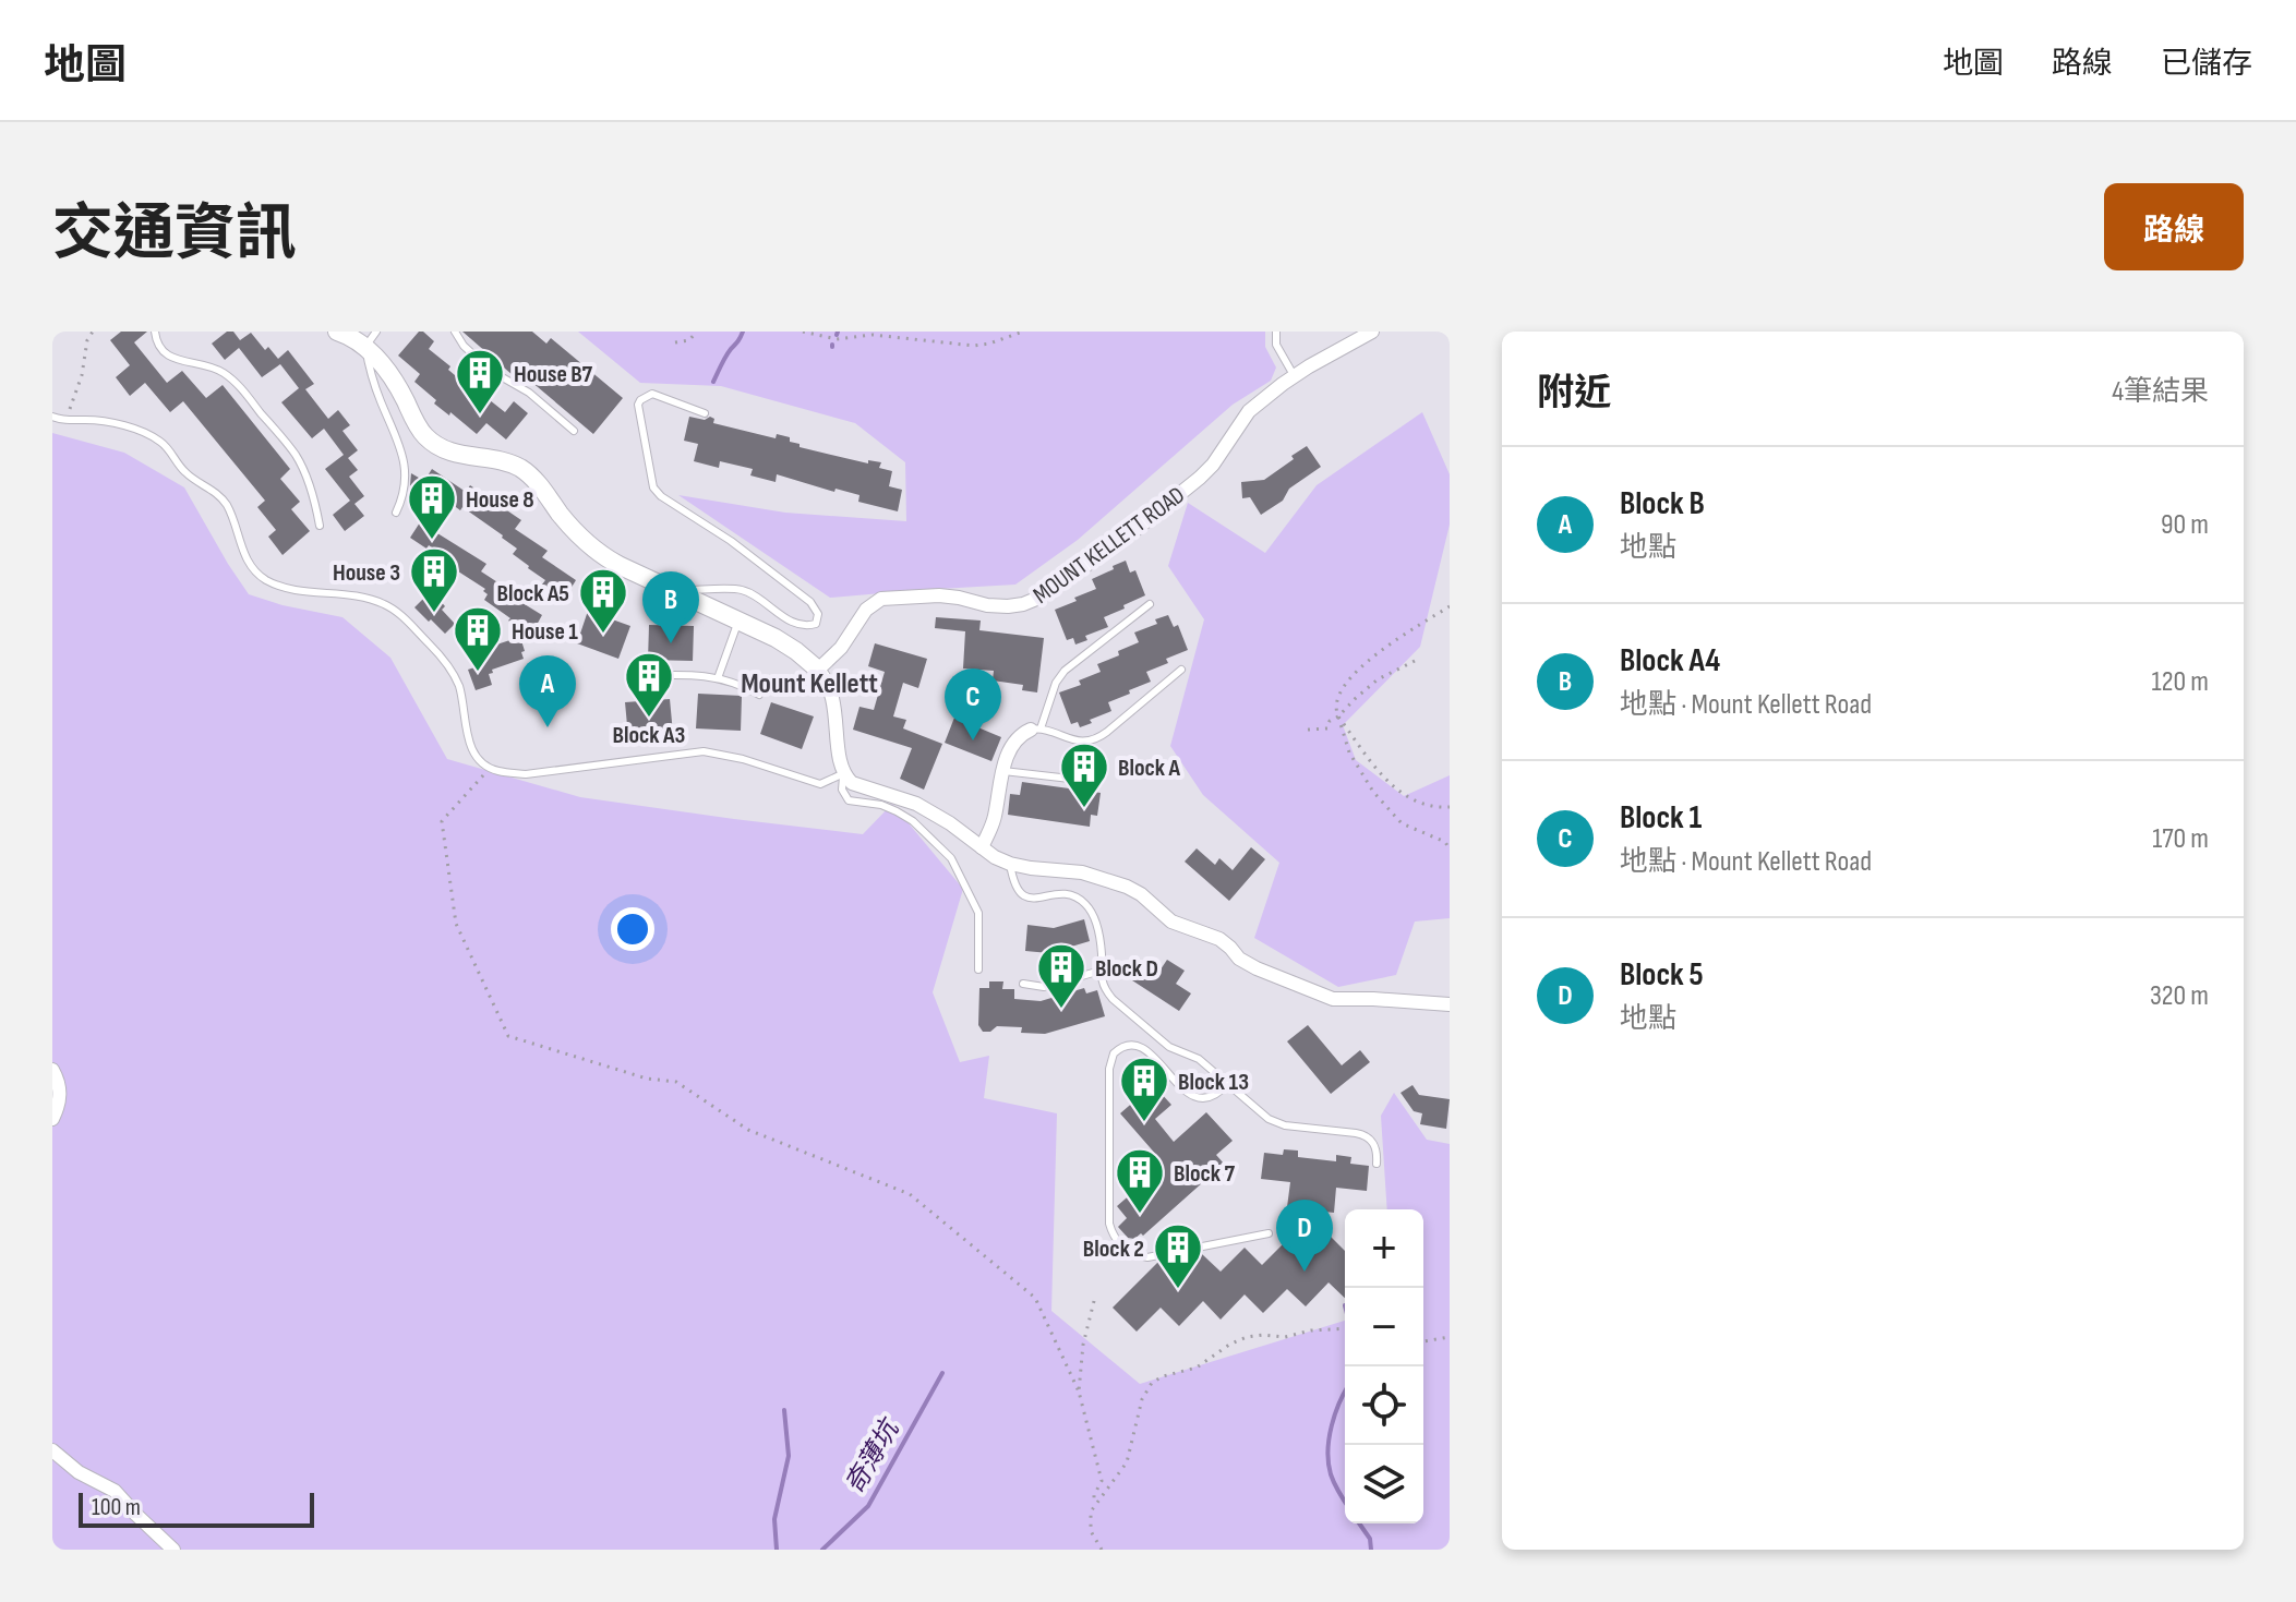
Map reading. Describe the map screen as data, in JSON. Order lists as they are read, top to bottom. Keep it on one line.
{"streets":{"street":["MOUNT KELLETT ROAD"]},"districts":["Mount Kellett"],"water":["奇薄坑"],"places":{"building":["House B7","House 8","House 3","Block A5","House 1","Block A3","Block A","Block D","Block 13","Block 7","Block 2"]},"scale_bar":"100 m","page":{"header":"地圖","nav":["地圖","路線","已儲存"],"title":"交通資訊","buttons":"路線","heading":["附近","4筆結果"],"list":[{"mark":"A","name":"Block B","note":"地點","value":"90 m"},{"mark":"B","name":"Block A4","note":"地點 · Mount Kellett Road","value":"120 m"},{"mark":"C","name":"Block 1","note":"地點 · Mount Kellett Road","value":"170 m"},{"mark":"D","name":"Block 5","note":"地點","value":"320 m"}],"pins":["B","A","C","D"],"map_buttons":["+","−"],"scale":"100 m"}}
